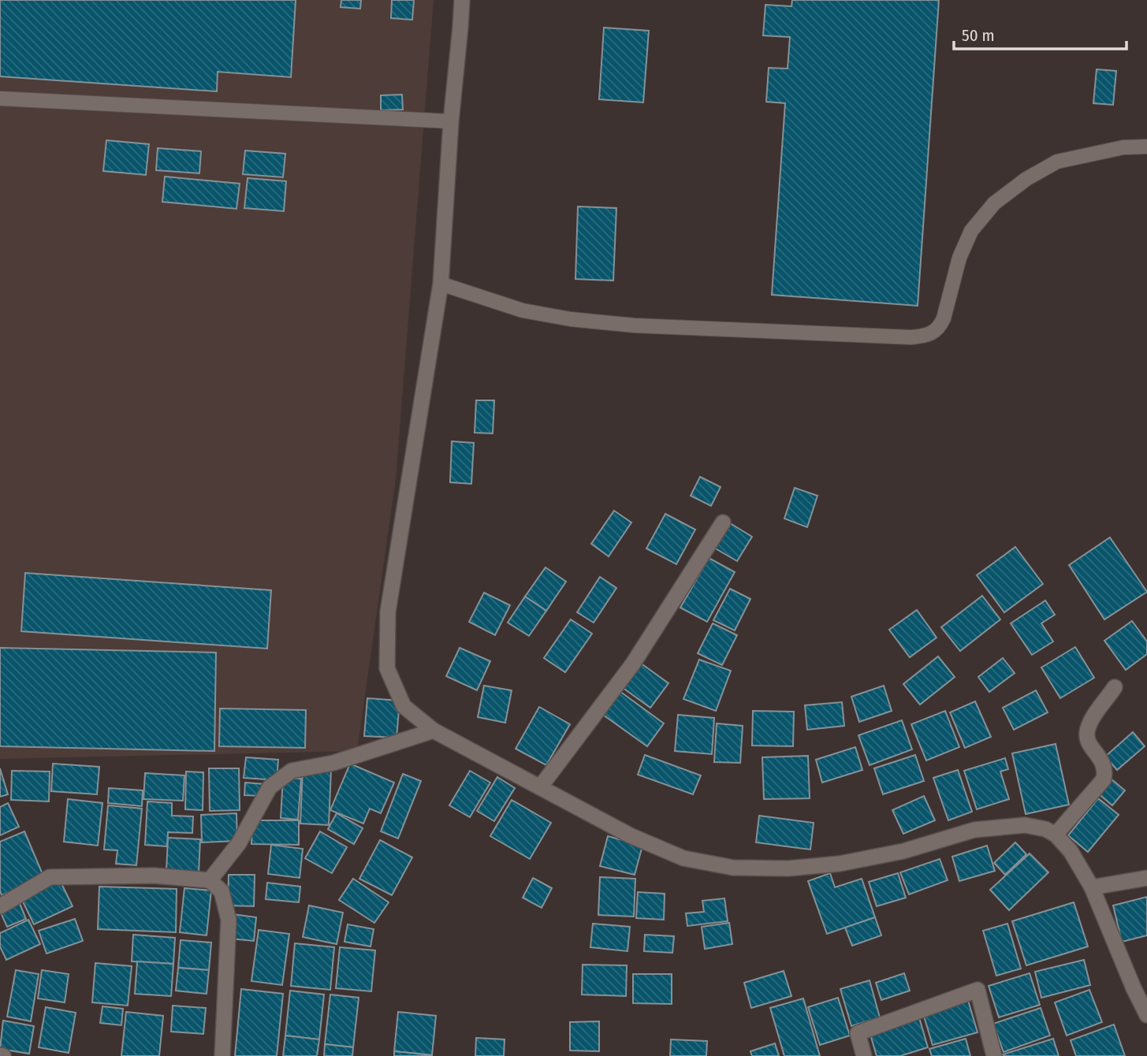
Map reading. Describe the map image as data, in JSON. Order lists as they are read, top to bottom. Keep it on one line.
{"scale_bar":"50 m"}
